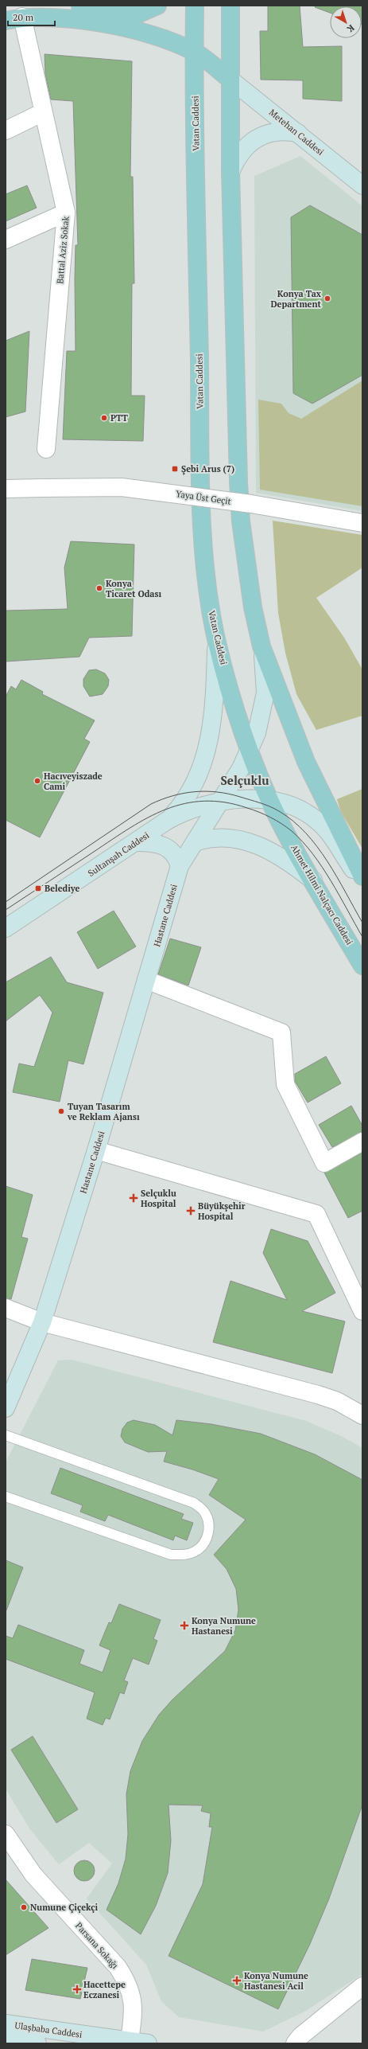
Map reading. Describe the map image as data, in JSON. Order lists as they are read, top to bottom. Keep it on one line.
{"streets":{"main road":["Vatan Caddesi","Ahmet Hilmi Nalçacı Caddesi"],"street":["Metehan Caddesi","Battal Aziz Sokak","Yaya Üst Geçit","Sultanşah Caddesi","Hastane Caddesi","Parsana Sokağı","Ulaşbaba Caddesi"]},"crossings":[["Vatan Caddesi","Ahmet Hilmi Nalçacı Caddesi"],["Vatan Caddesi","Hastane Caddesi"],["Parsana Sokağı","Ulaşbaba Caddesi"]],"districts":["Selçuklu"],"places":{"other":["Konya Tax Department","PTT","Konya Ticaret Odası","Hacıveyiszade Cami","Tuyan Tasarım ve Reklam Ajansı","Numune Çiçekçi"],"transit":["Şebi Arus (7)","Belediye"],"health":["Selçuklu Hospital","Büyükşehir Hospital","Konya Numune Hastanesi","Konya Numune Hastanesi Acil","Hacettepe Eczanesi"]},"scale_bar":"20 m","north":"bottom right"}
